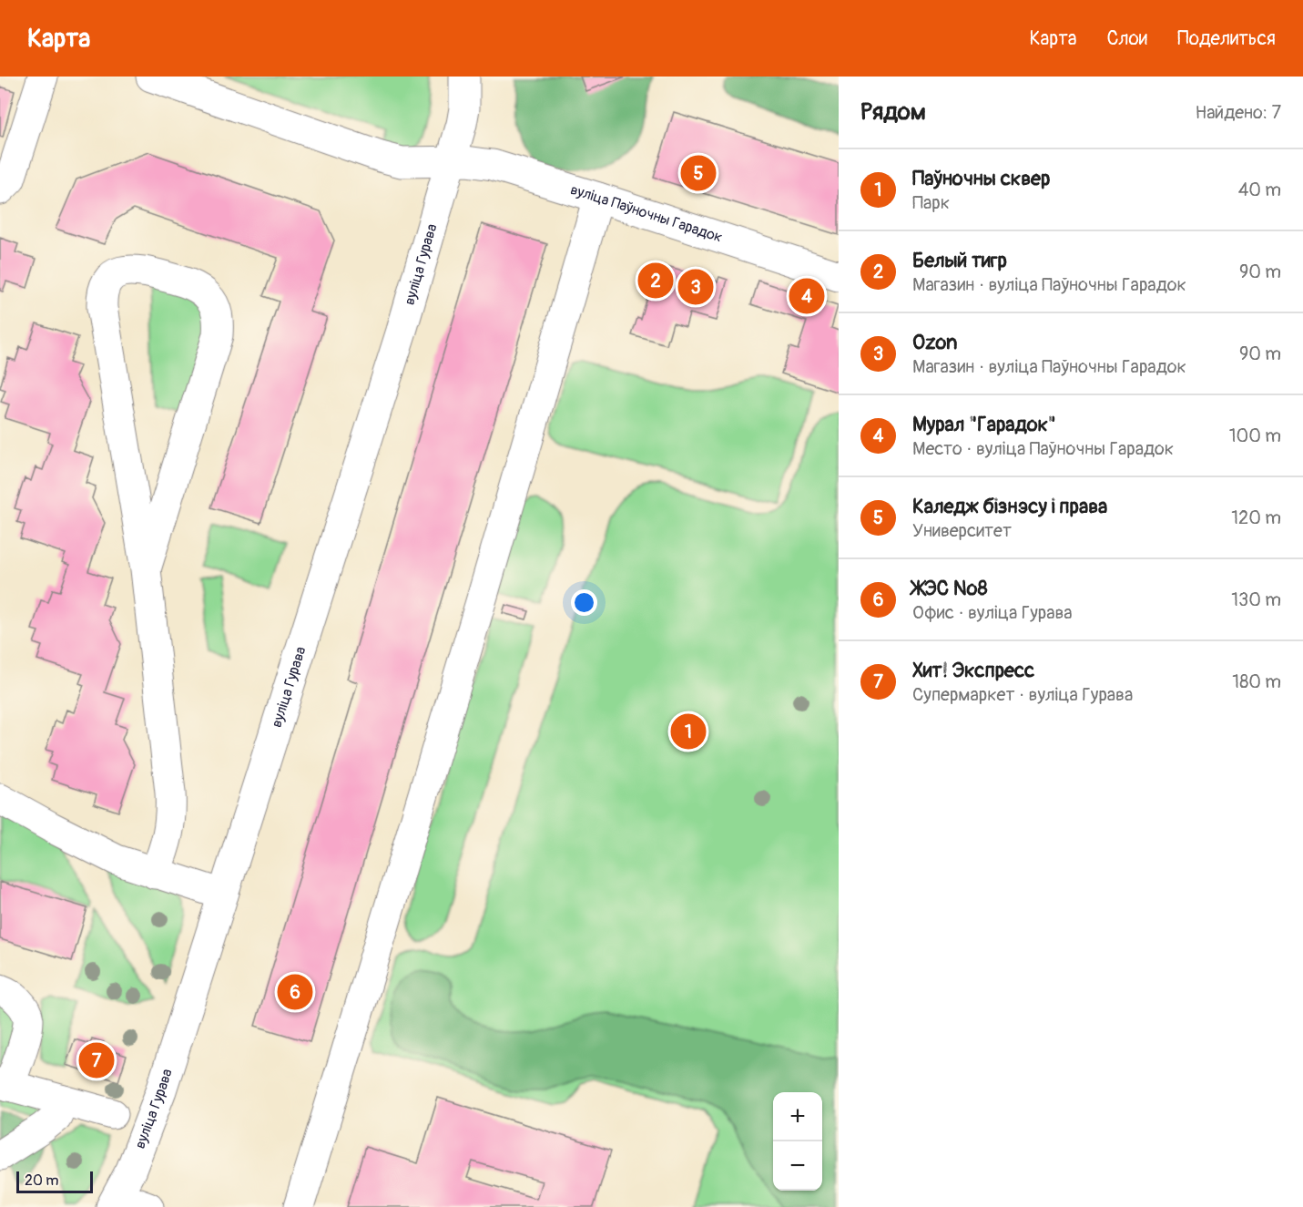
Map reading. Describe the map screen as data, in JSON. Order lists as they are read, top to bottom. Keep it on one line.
{"streets":{"street":["вуліца Паўночны Гарадок","вуліца Гурава"]},"crossings":[["вуліца Паўночны Гарадок","вуліца Гурава"]],"scale_bar":"20 m","page":{"header":"Карта","nav":["Карта","Слои","Поделиться"],"heading":["Рядом","Найдено: 7"],"list":[{"mark":"1","name":"Паўночны сквер","note":"Парк","value":"40 m"},{"mark":"2","name":"Белый тигр","note":"Магазин · вуліца Паўночны Гарадок","value":"90 m"},{"mark":"3","name":"Ozon","note":"Магазин · вуліца Паўночны Гарадок","value":"90 m"},{"mark":"4","name":"Мурал \"Гарадок\"","note":"Место · вуліца Паўночны Гарадок","value":"100 m"},{"mark":"5","name":"Каледж бізнэсу і права","note":"Университет","value":"120 m"},{"mark":"6","name":"ЖЭС №8","note":"Офис · вуліца Гурава","value":"130 m"},{"mark":"7","name":"Хит! Экспресс","note":"Супермаркет · вуліца Гурава","value":"180 m"}],"pins":["5","2","3","4","1","6","7"],"map_buttons":["+","−"],"scale":"20 m"}}
